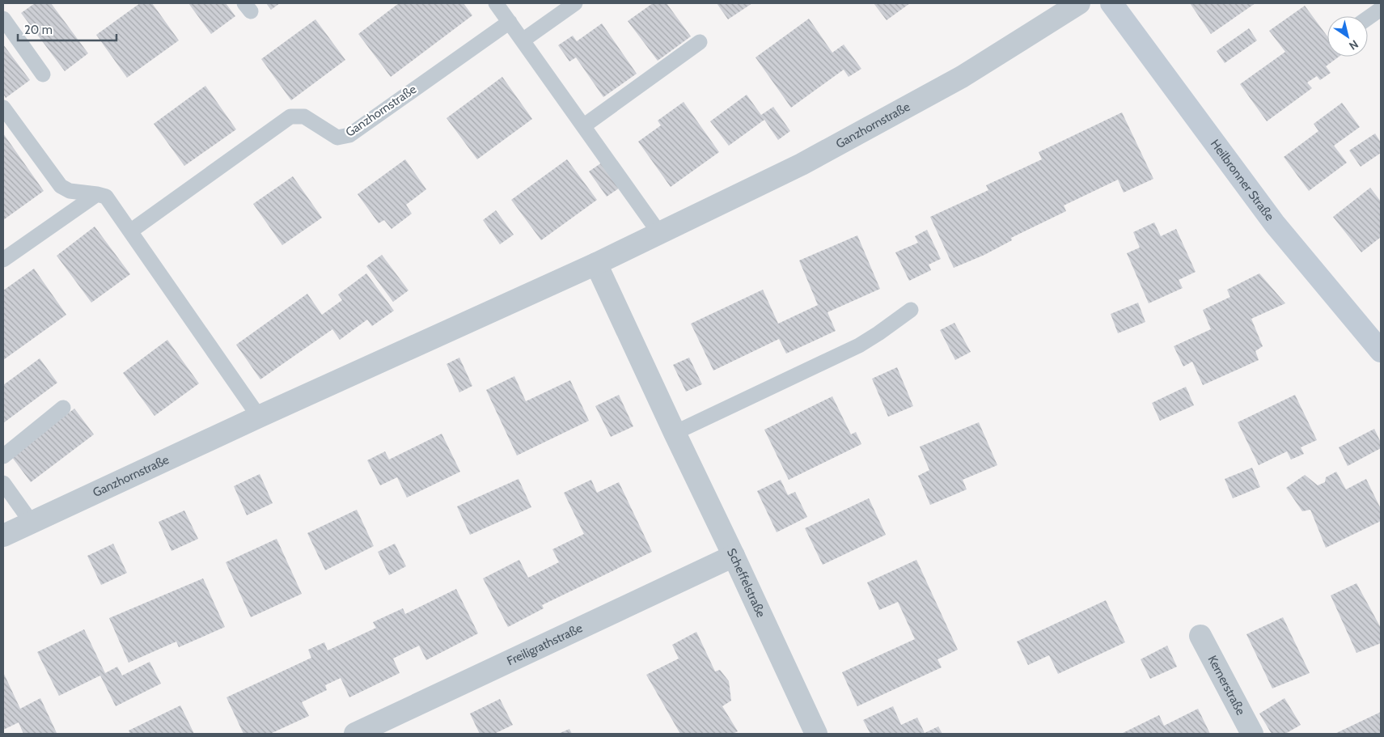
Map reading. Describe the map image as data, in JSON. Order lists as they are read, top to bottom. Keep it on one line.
{"streets":{"main road":["Heilbronner Straße"],"street":["Ganzhornstraße","Scheffelstraße","Freiligrathstraße","Kernerstraße"]},"crossings":[["Ganzhornstraße","Scheffelstraße"],["Scheffelstraße","Freiligrathstraße"]],"scale_bar":"20 m","north":"bottom right"}
